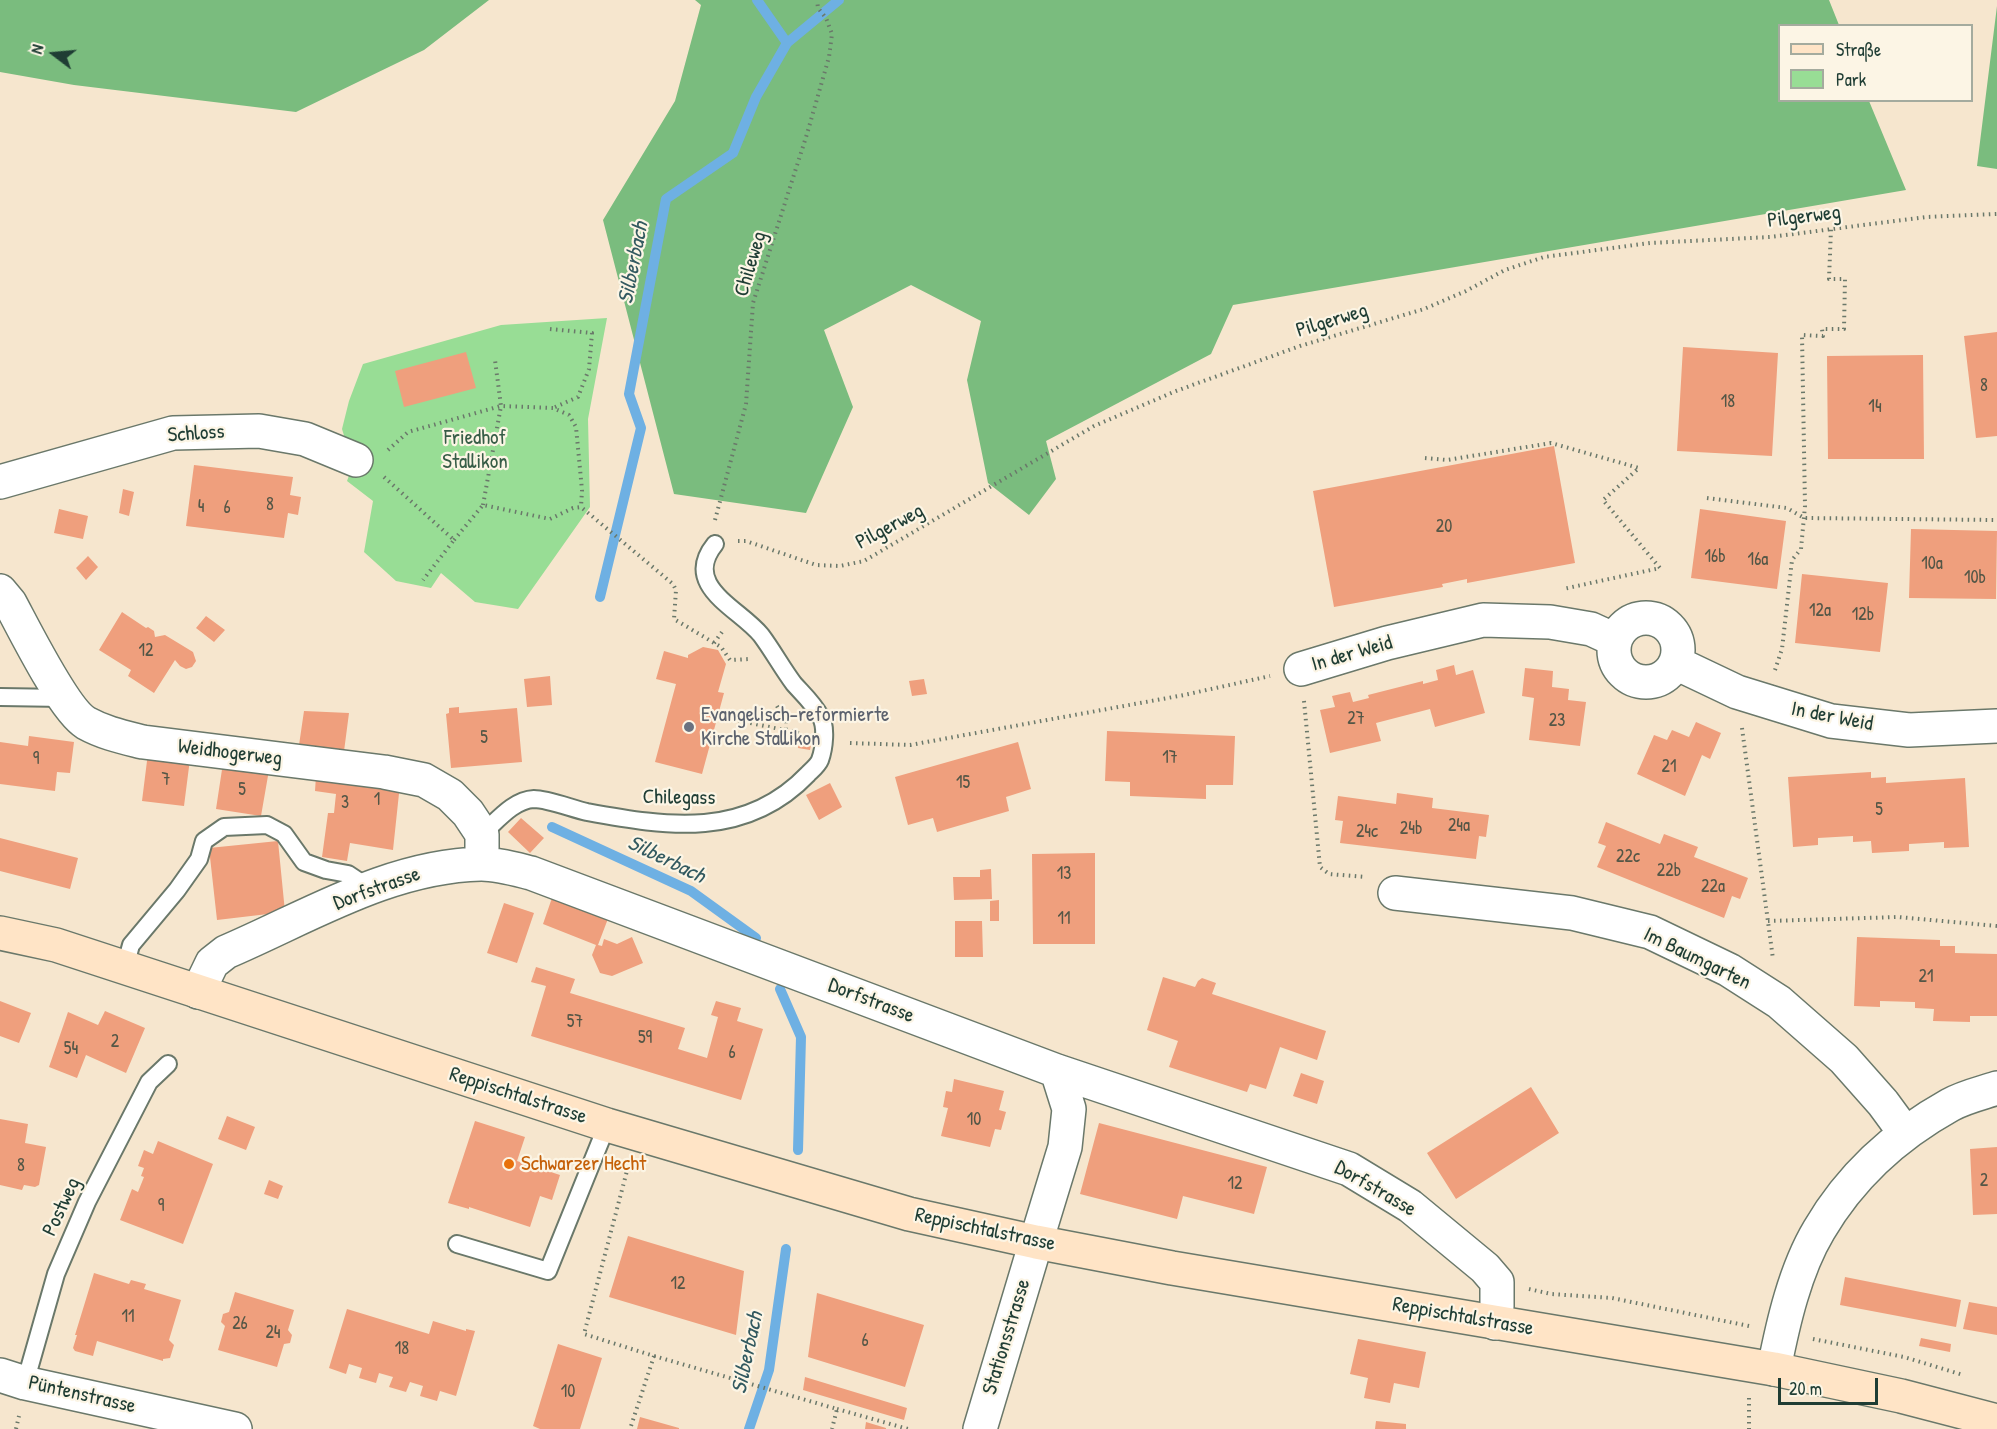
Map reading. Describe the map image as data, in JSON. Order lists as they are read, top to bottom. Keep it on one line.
{"streets":{"main road":["Reppischtalstrasse"],"street":["Schloss","In der Weid","Weidhogerweg","Dorfstrasse","Im Baumgarten","Stationsstrasse","Püntenstrasse"],"lane":["Chilegass","Postweg"],"path":["Pilgerweg","Chileweg"]},"crossings":[["Pilgerweg","Chileweg"],["In der Weid","Im Baumgarten"],["Weidhogerweg","Chilegass"],["Weidhogerweg","Dorfstrasse"],["Chilegass","Dorfstrasse"],["Dorfstrasse","Reppischtalstrasse"],["Dorfstrasse","Stationsstrasse"],["Reppischtalstrasse","Stationsstrasse"],["Postweg","Püntenstrasse"]],"water":["Silberbach"],"parks":["Friedhof Stallikon"],"places":["Evangelisch-reformierte Kirche Stallikon","Schwarzer Hecht"],"house_numbers":["8","18","14","8","4","6","20","16b","16a","10a","10b","12a","12b","12","27","23","5","17","9","21","7","15","5","1","3","5","24a","24b","24c","22c","22b","13","22a","11","21","57","59","2","54","6","10","8","2","12","9","12","11","26","24","6","18","10"],"legend":["Straße","Park"],"scale_bar":"20 m","north":"left"}
